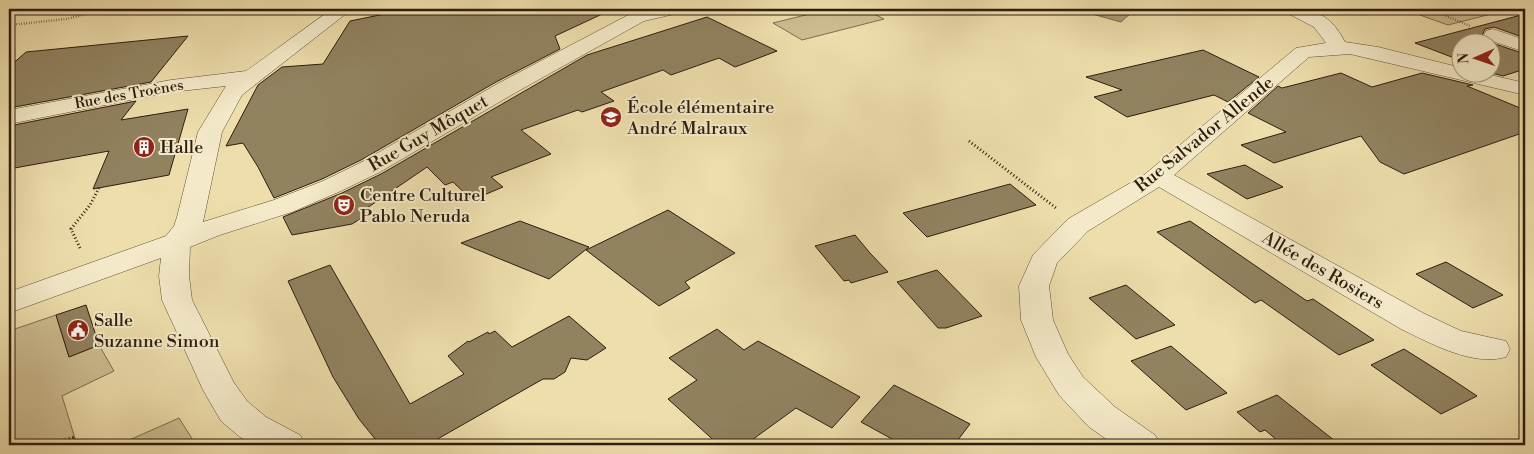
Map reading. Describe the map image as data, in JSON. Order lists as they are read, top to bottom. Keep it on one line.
{"streets":{"street":["Rue des Troènes","Rue Guy Môquet","Rue Salvador Allende","Allée des Rosiers"]},"crossings":[["Rue Salvador Allende","Allée des Rosiers"]],"places":{"school or university":["École élémentaire André Malraux"],"building":["Halle"],"theatre":["Centre Culturel Pablo Neruda"],"public building":["Salle Suzanne Simon"]},"north":"left"}
